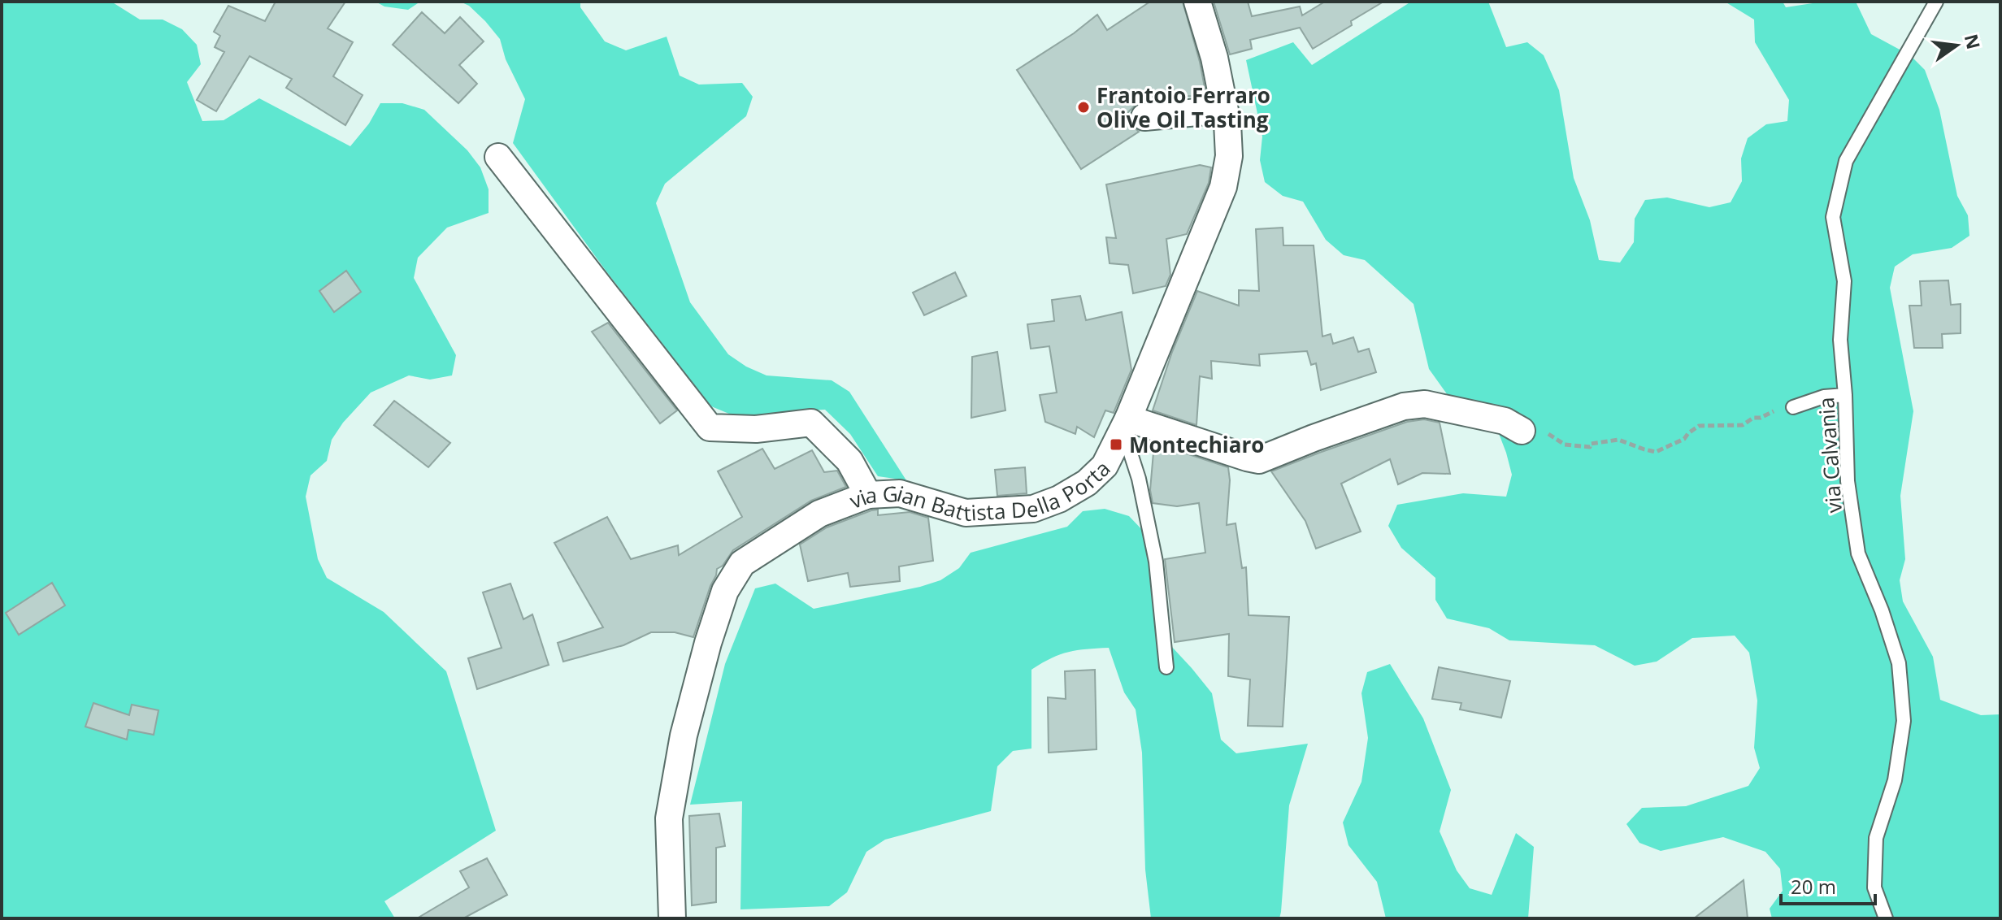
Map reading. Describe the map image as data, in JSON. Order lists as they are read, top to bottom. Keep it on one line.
{"streets":{"street":["via Gian Battista Della Porta"],"lane":["via Calvania"]},"places":{"other":["Frantoio Ferraro Olive Oil Tasting"],"transit":["Montechiaro"]},"scale_bar":"20 m","north":"right"}
